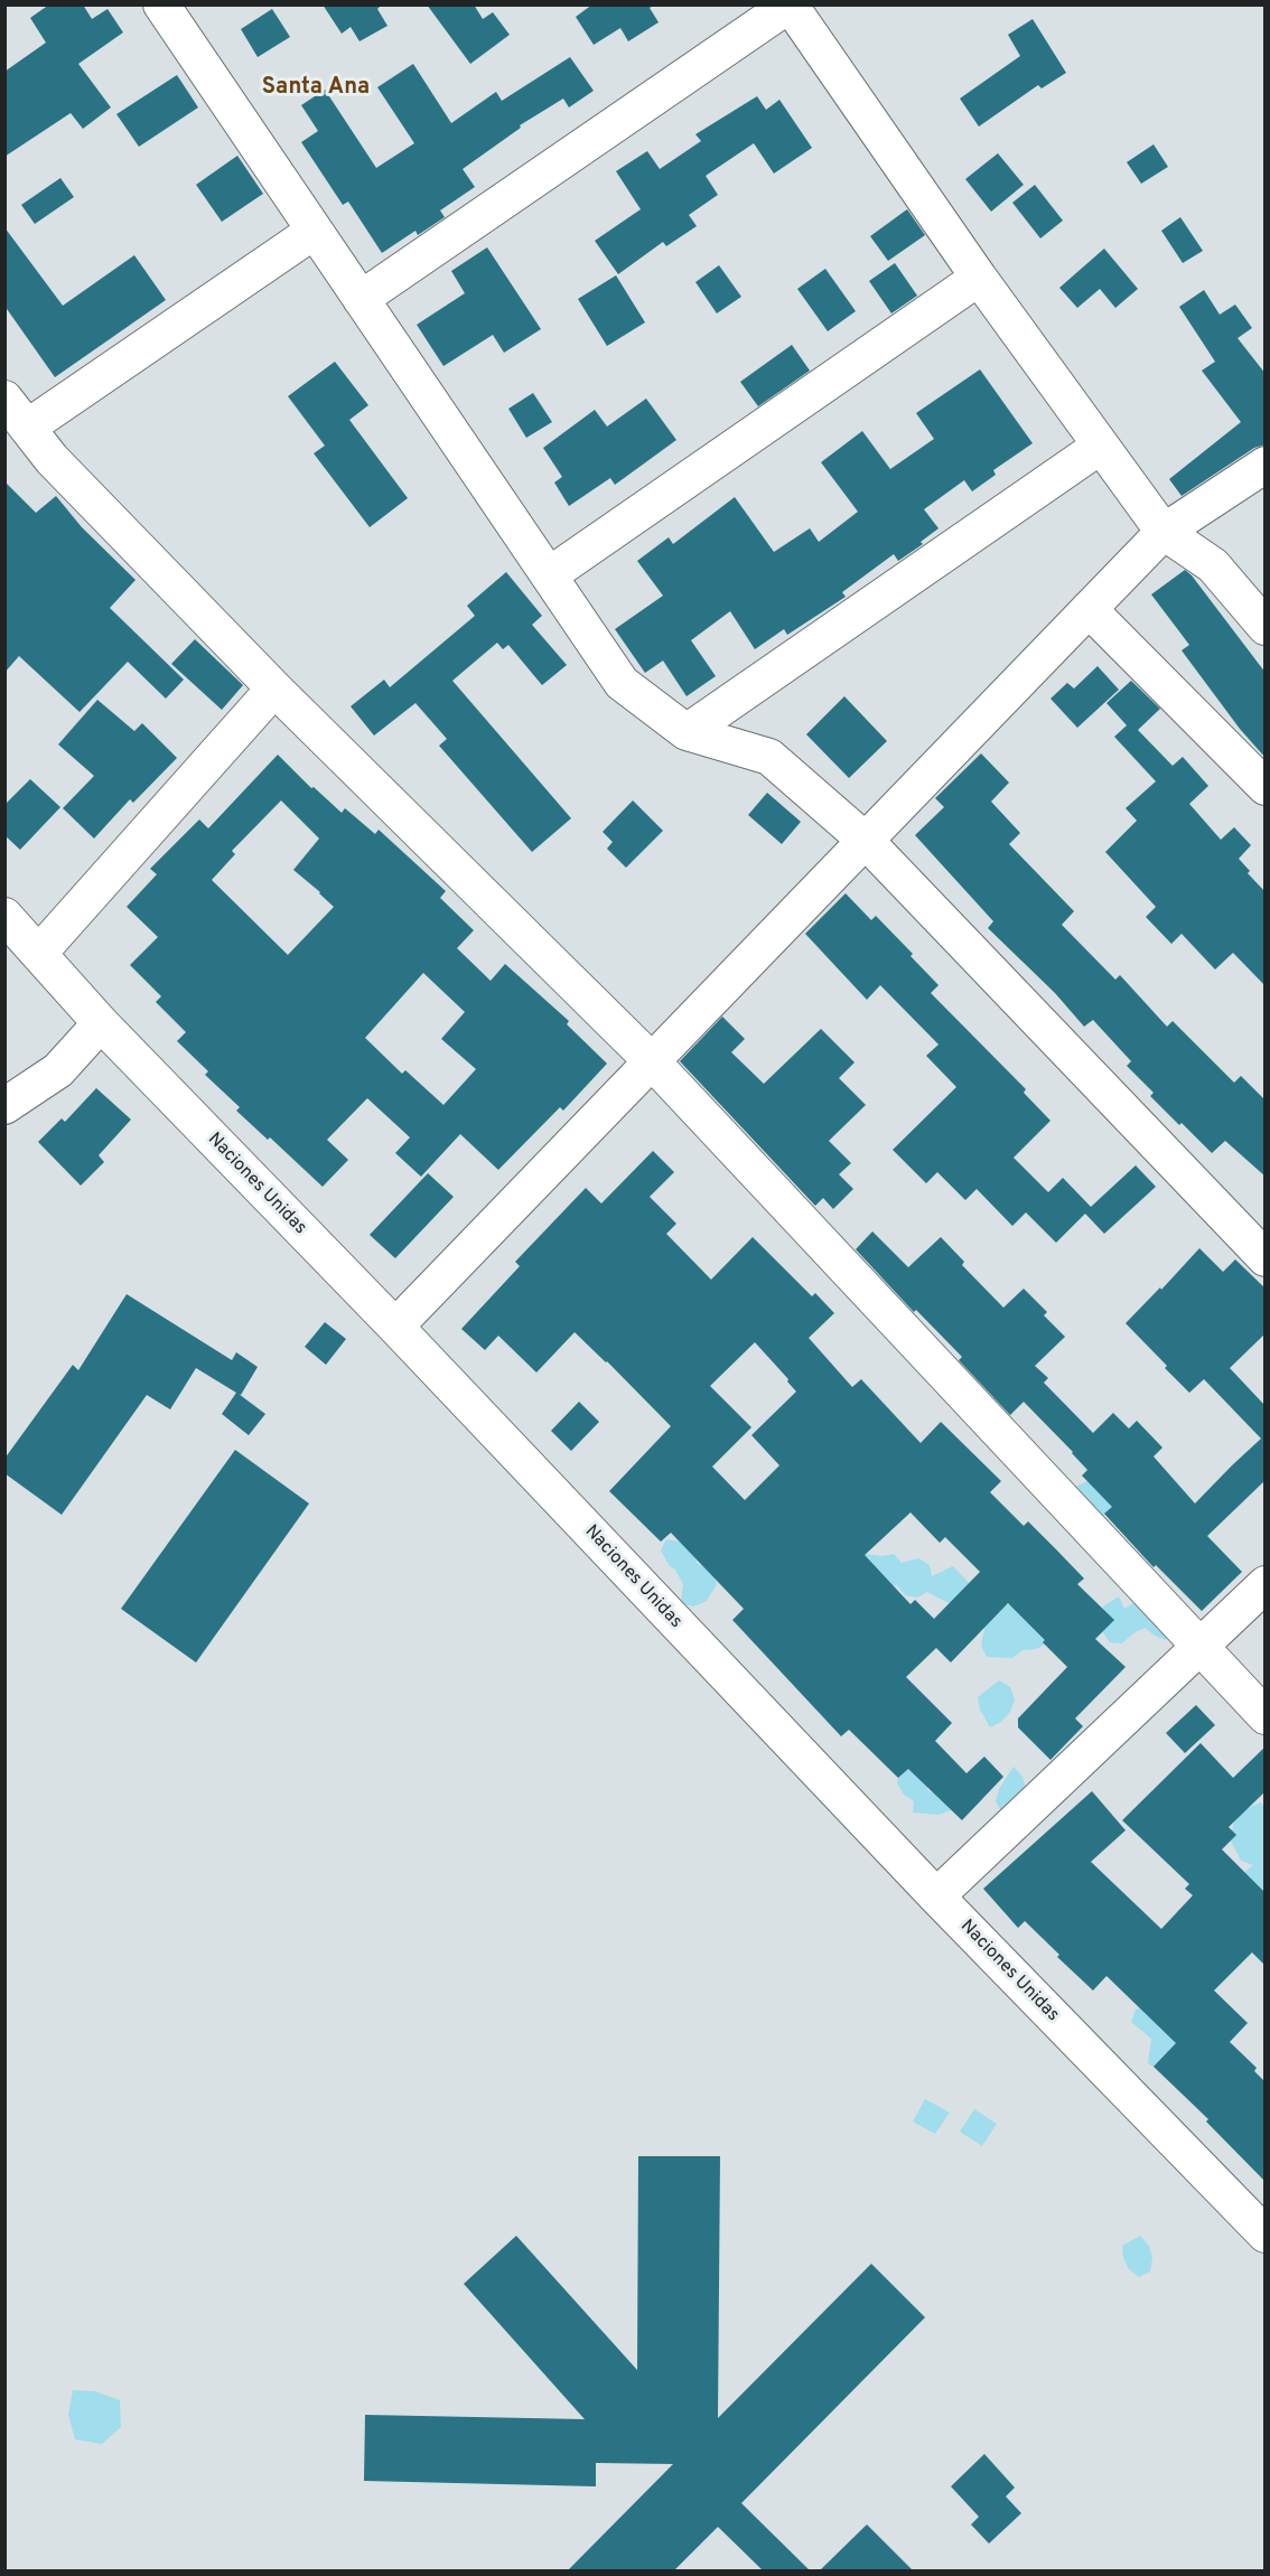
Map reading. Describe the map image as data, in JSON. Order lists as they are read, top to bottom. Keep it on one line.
{"streets":{"street":["Naciones Unidas"]},"districts":["Santa Ana"]}
